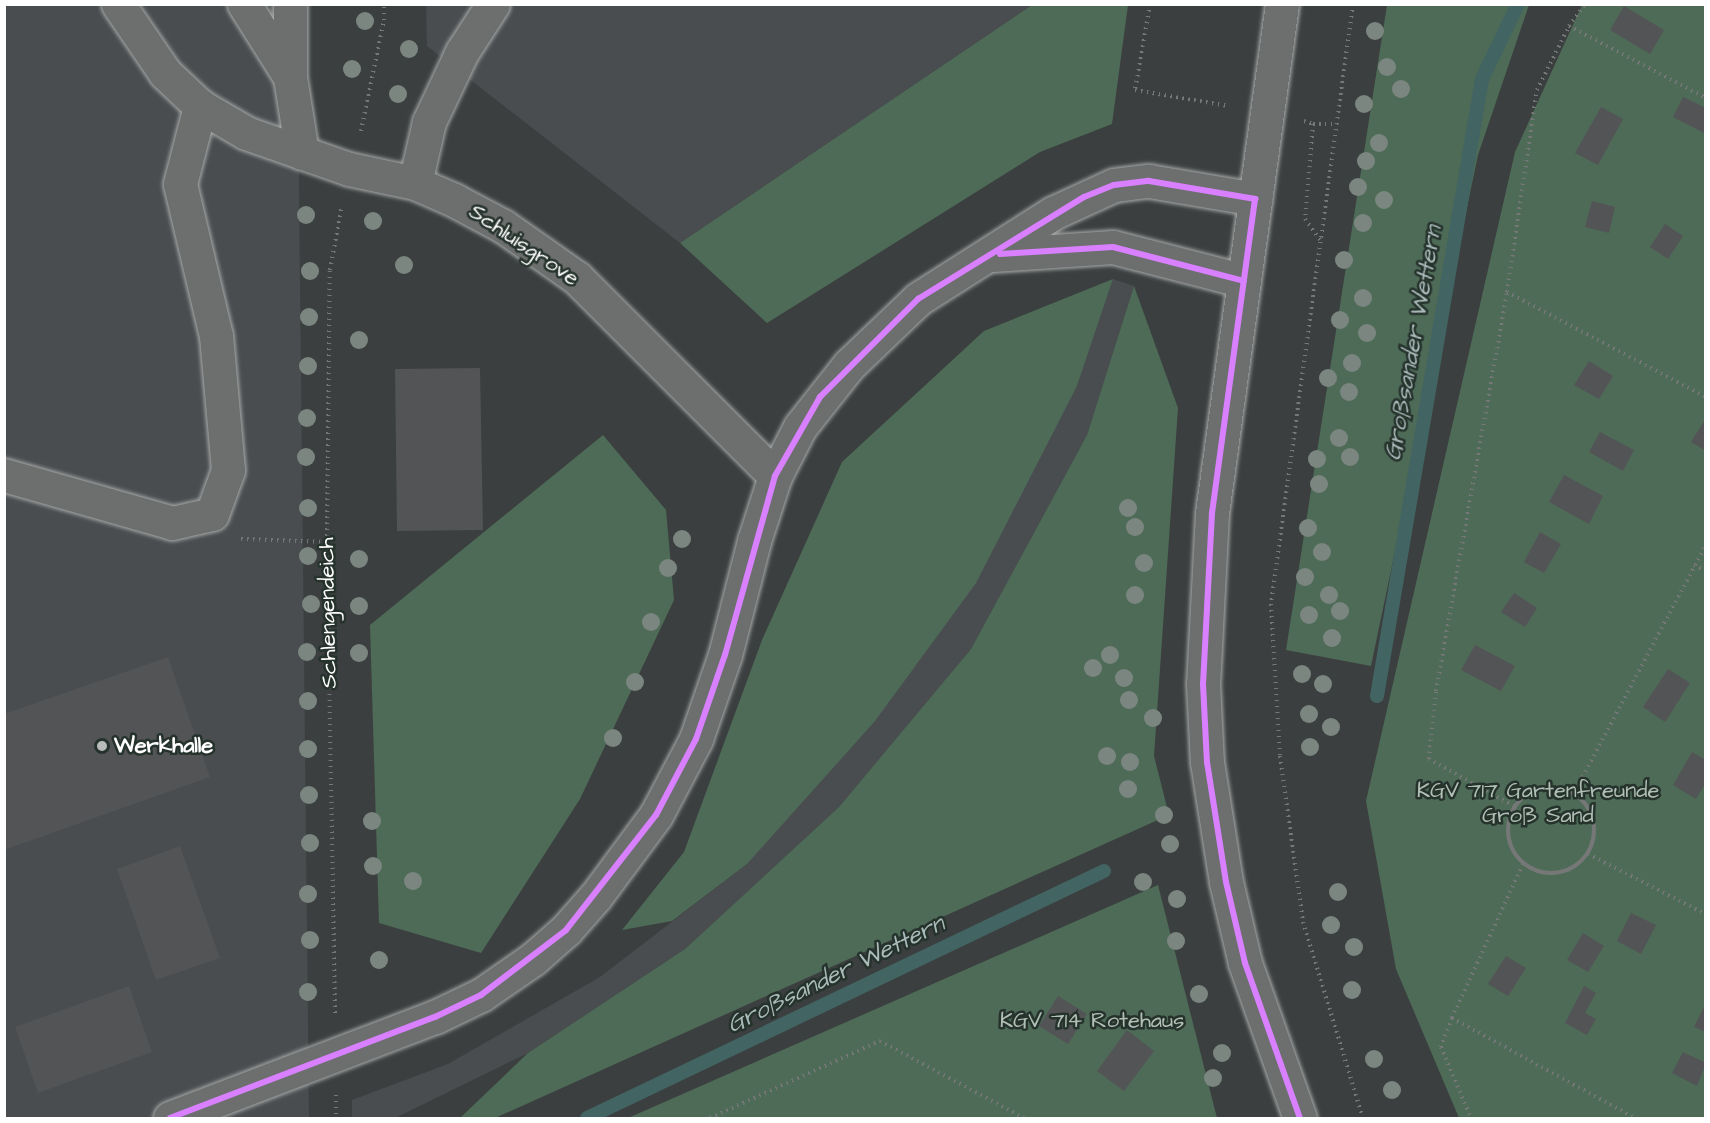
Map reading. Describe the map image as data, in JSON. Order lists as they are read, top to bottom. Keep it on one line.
{"streets":{"main road":["Schluisgrove"],"path":["Schlengendeich"]},"crossings":[["Schluisgrove","Schlengendeich"]],"water":["Großsander Wettern"],"parks":["KGV 717 Gartenfreunde Groß Sand","KGV 714 Rotehaus"],"places":["Werkhalle"]}
